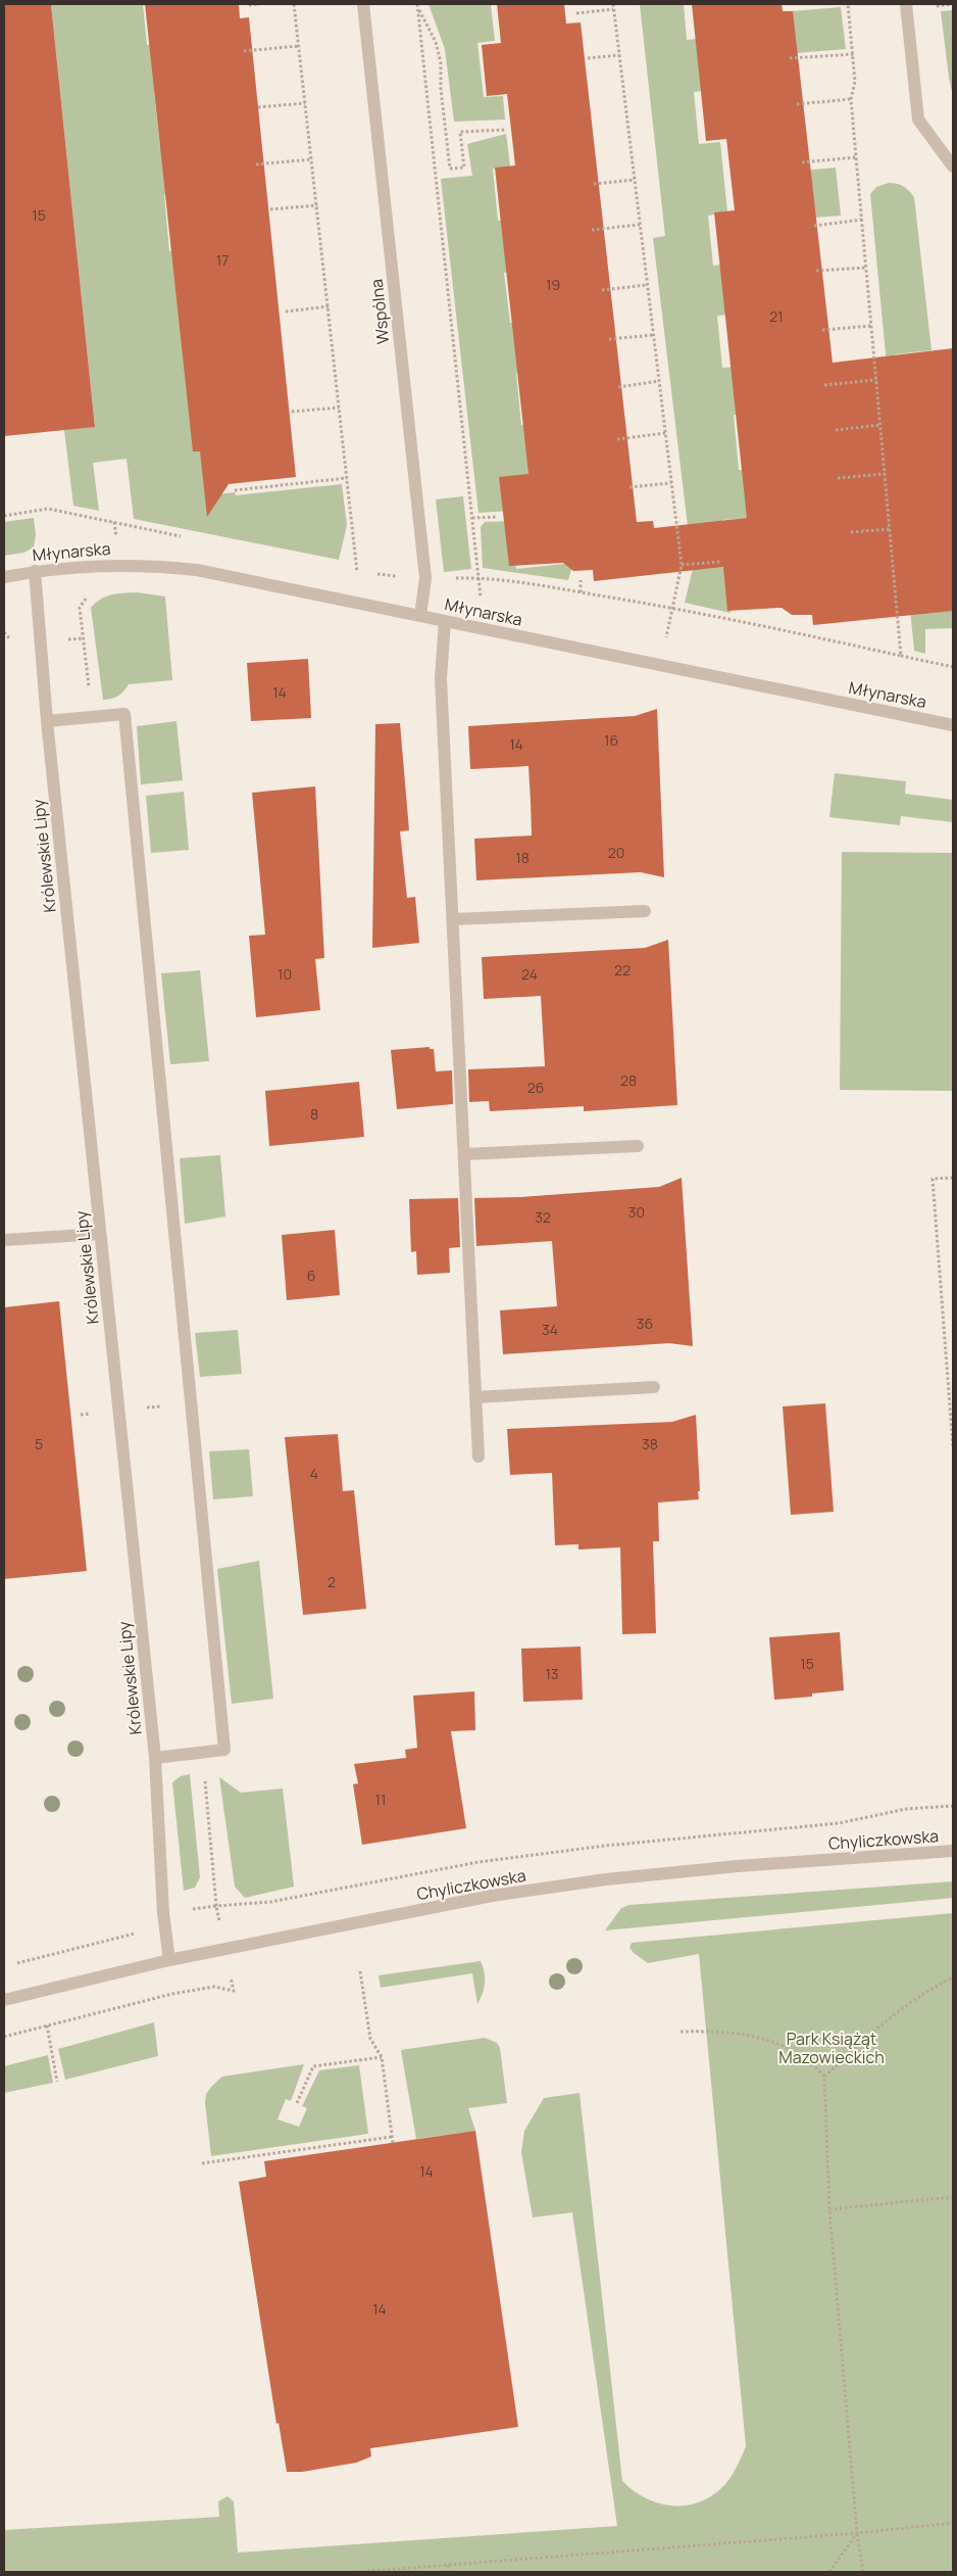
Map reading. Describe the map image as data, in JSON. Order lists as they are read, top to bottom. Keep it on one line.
{"streets":{"street":["Wspólna","Młynarska","Królewskie Lipy","Chyliczkowska"]},"crossings":[["Wspólna","Młynarska"],["Młynarska","Królewskie Lipy"],["Królewskie Lipy","Chyliczkowska"]],"parks":["Park Książąt Mazowieckich"],"house_numbers":["15","17","19","21","14","16","14","20","18","22","10","24","28","26","8","30","32","6","36","34","5","38","4","2","15","13","11","14","14"]}
